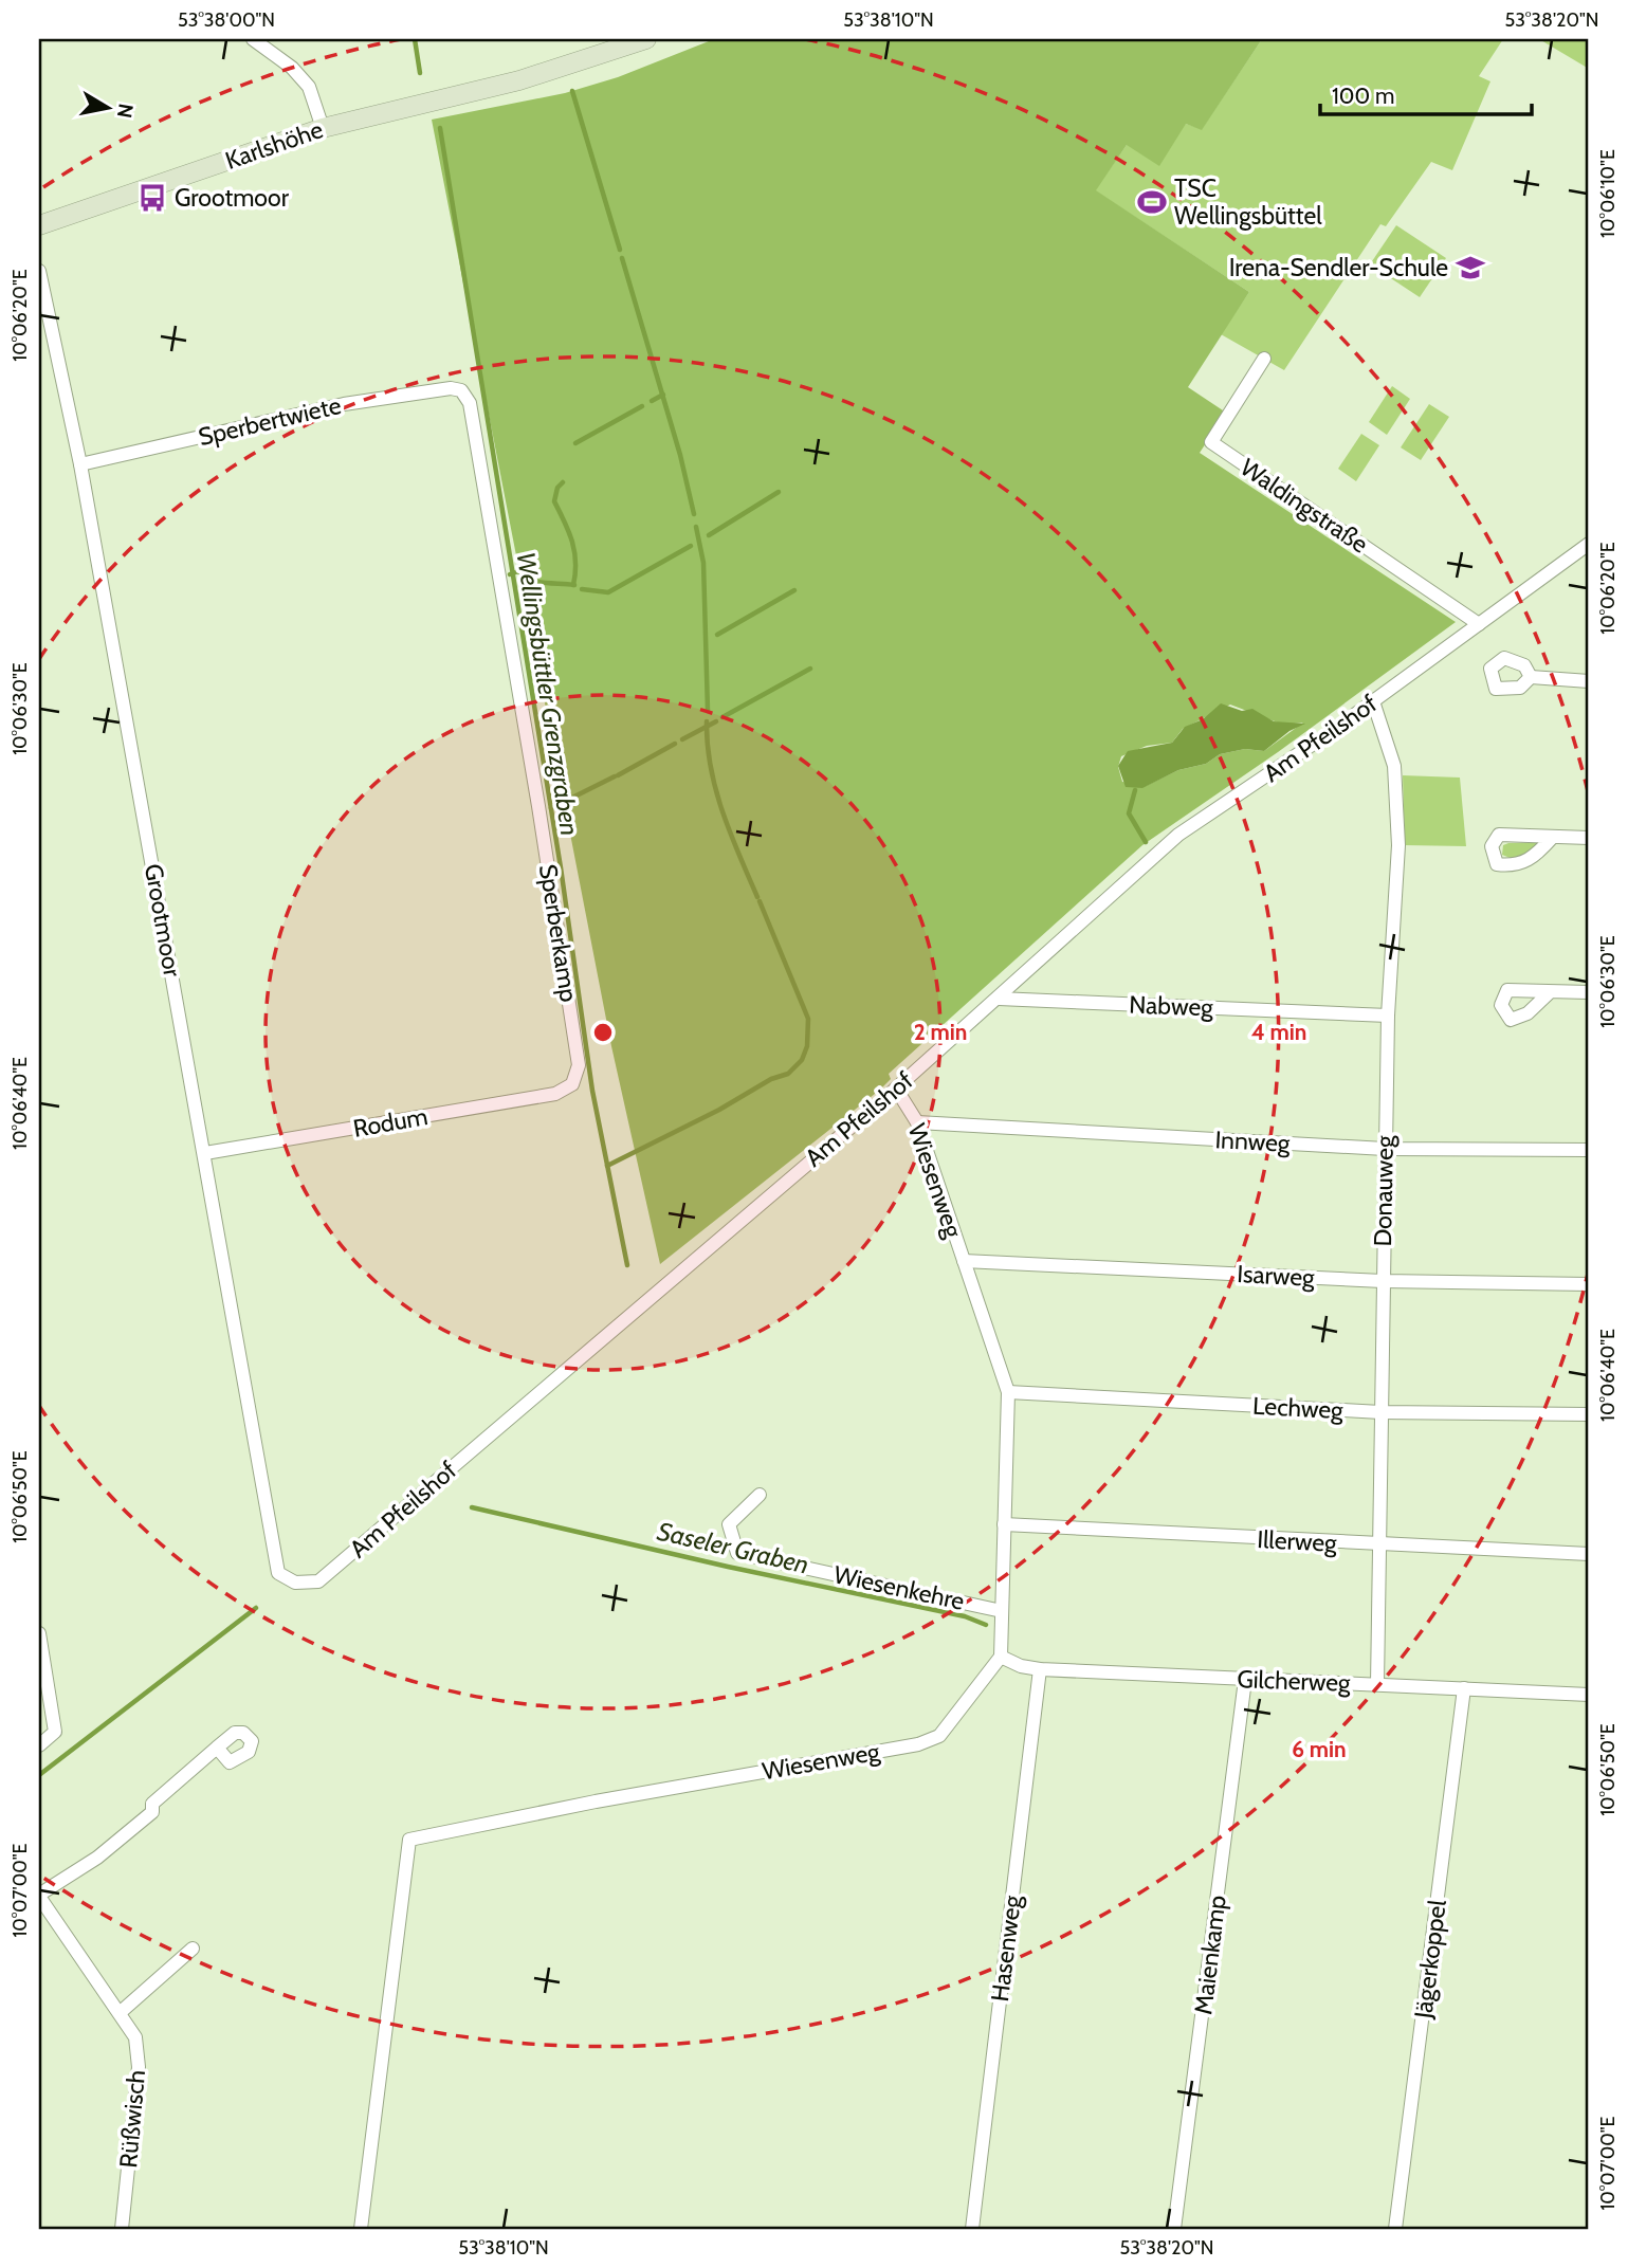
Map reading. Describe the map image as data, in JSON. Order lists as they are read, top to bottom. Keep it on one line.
{"streets":{"main road":["Karlshöhe"],"street":["Sperbertwiete","Waldingstraße","Am Pfeilshof","Grootmoor","Sperberkamp","Nabweg","Rodum","Innweg","Wiesenweg","Donauweg","Isarweg","Lechweg","Illerweg","Wiesenkehre","Gilcherweg","Hasenweg","Maienkamp","Jägerkoppel","Rüßwisch"]},"crossings":[["Sperbertwiete","Grootmoor"],["Sperbertwiete","Sperberkamp"],["Waldingstraße","Am Pfeilshof"],["Am Pfeilshof","Grootmoor"],["Am Pfeilshof","Nabweg"],["Am Pfeilshof","Wiesenweg"],["Am Pfeilshof","Donauweg"],["Grootmoor","Rodum"],["Sperberkamp","Rodum"],["Nabweg","Donauweg"],["Innweg","Wiesenweg"],["Innweg","Donauweg"],["Wiesenweg","Isarweg"],["Wiesenweg","Lechweg"],["Wiesenweg","Illerweg"],["Wiesenweg","Wiesenkehre"],["Wiesenweg","Gilcherweg"],["Donauweg","Isarweg"],["Donauweg","Lechweg"],["Donauweg","Illerweg"],["Donauweg","Gilcherweg"],["Gilcherweg","Hasenweg"],["Gilcherweg","Maienkamp"],["Gilcherweg","Jägerkoppel"]],"water":["Wellingsbüttler Grenzgraben","Saseler Graben"],"places":{"bus stop":["Grootmoor"],"sports":["TSC Wellingsbüttel"],"school or university":["Irena-Sendler-Schule"]},"scale_bar":"100 m","north":"right","coordinates":["53°38'00\"N","53°38'10\"N","53°38'20\"N","10°06'10\"E","10°06'20\"E","10°06'30\"E","10°06'40\"E","10°06'50\"E","10°07'00\"E"],"rings":["2 min","4 min","6 min"]}
